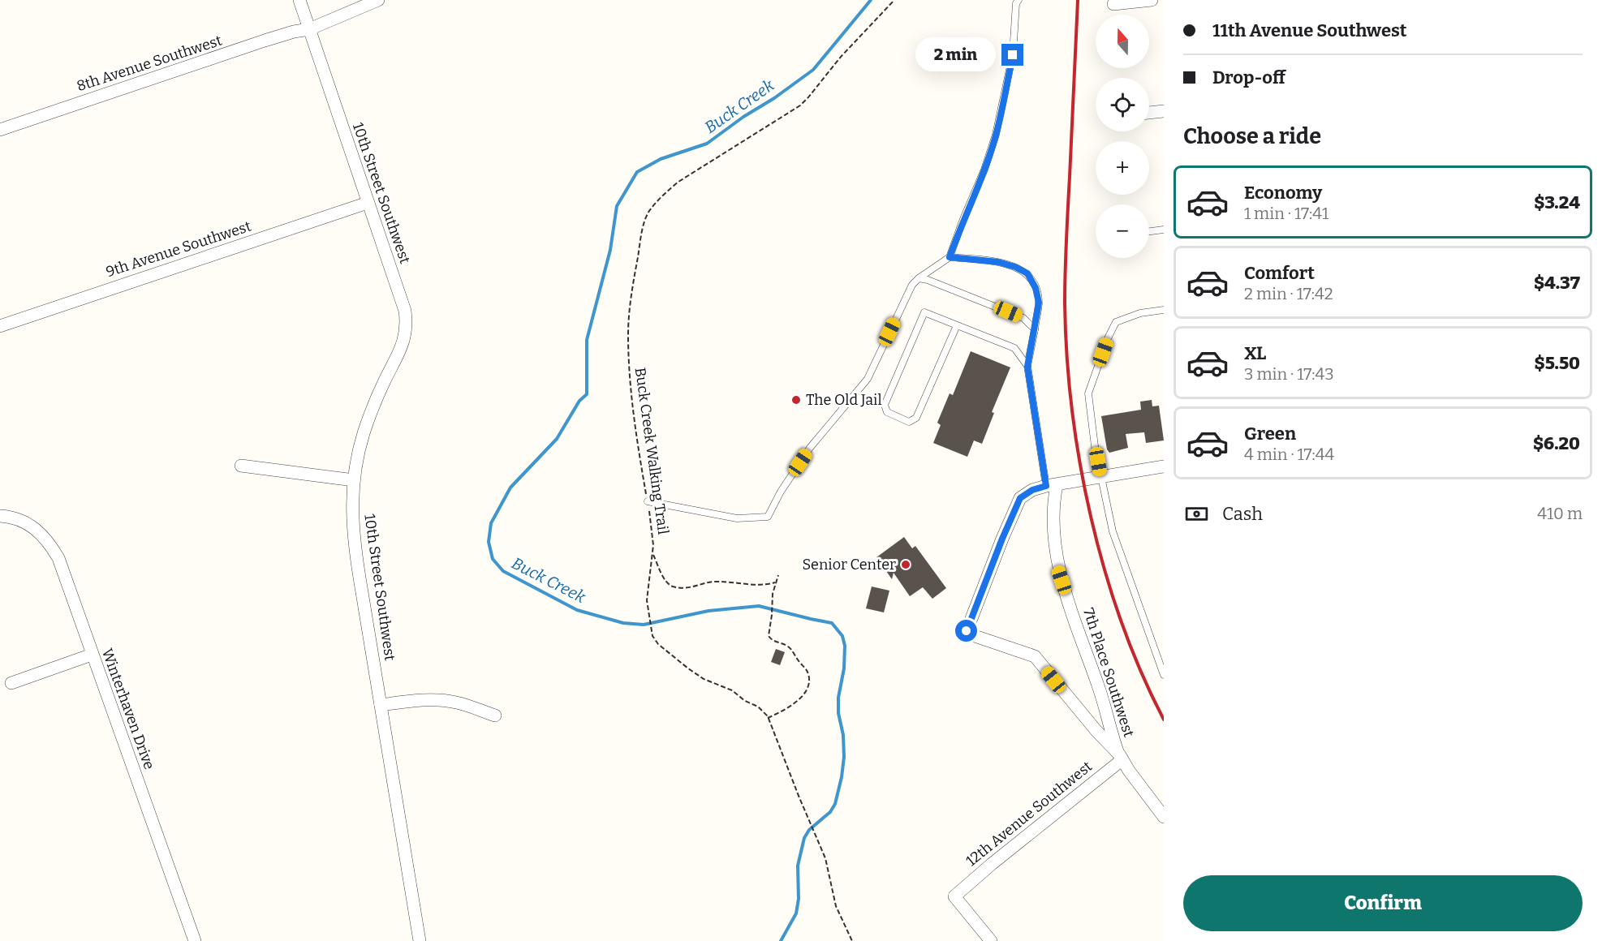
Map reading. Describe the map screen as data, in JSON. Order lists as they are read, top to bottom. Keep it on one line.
{"streets":{"street":["8th Avenue Southwest","10th Street Southwest","9th Avenue Southwest","7th Place Southwest","Winterhaven Drive","12th Avenue Southwest"],"path":["Buck Creek Walking Trail"]},"crossings":[["8th Avenue Southwest","10th Street Southwest"],["10th Street Southwest","9th Avenue Southwest"],["7th Place Southwest","12th Avenue Southwest"]],"water":["Buck Creek"],"places":["The Old Jail","Senior Center"],"north":"top","page":{"banner":["11th Avenue Southwest","Drop-off"],"map_buttons":["+","−"],"bubble":"2 min","heading":"Choose a ride","list":[{"name":"Economy","note":"1 min · 17:41","value":"$3.24"},{"name":"Comfort","note":"2 min · 17:42","value":"$4.37"},{"name":"XL","note":"3 min · 17:43","value":"$5.50"},{"name":"Green","note":"4 min · 17:44","value":"$6.20"}],"pay":["Cash","410 m"],"buttons":"Confirm"}}
